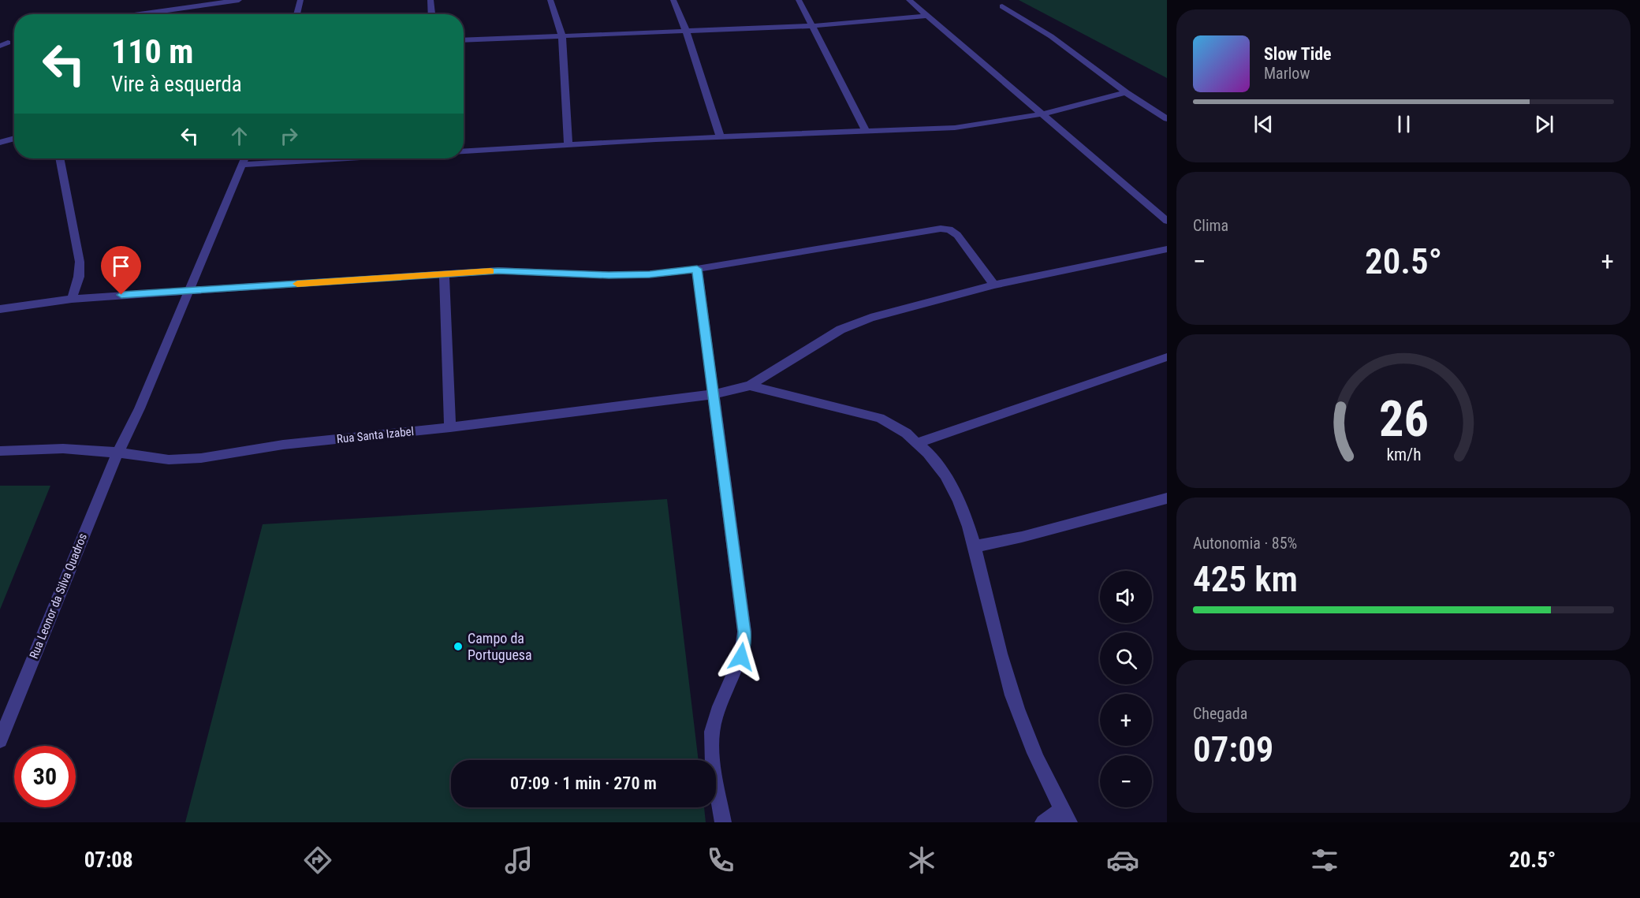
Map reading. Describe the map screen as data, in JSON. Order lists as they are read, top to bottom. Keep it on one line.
{"streets":{"street":["Rua Santa Izabel","Rua Leonor da Silva Quadros"]},"crossings":[["Rua Santa Izabel","Rua Leonor da Silva Quadros"]],"places":["Campo da Portuguesa"],"page":{"turn":["110 m","Vire à esquerda"],"song":["Slow Tide","Marlow"],"tile":["Clima",["Autonomia · 85%","425 km"],["Chegada","07:09"]],"heat":["−","20.5°","+"],"map_buttons":["+","−"],"limit":"30","trip":"07:09 · 1 min · 270 m","tabs":["07:08","20.5°"],"gauge":["26","km/h"]}}
